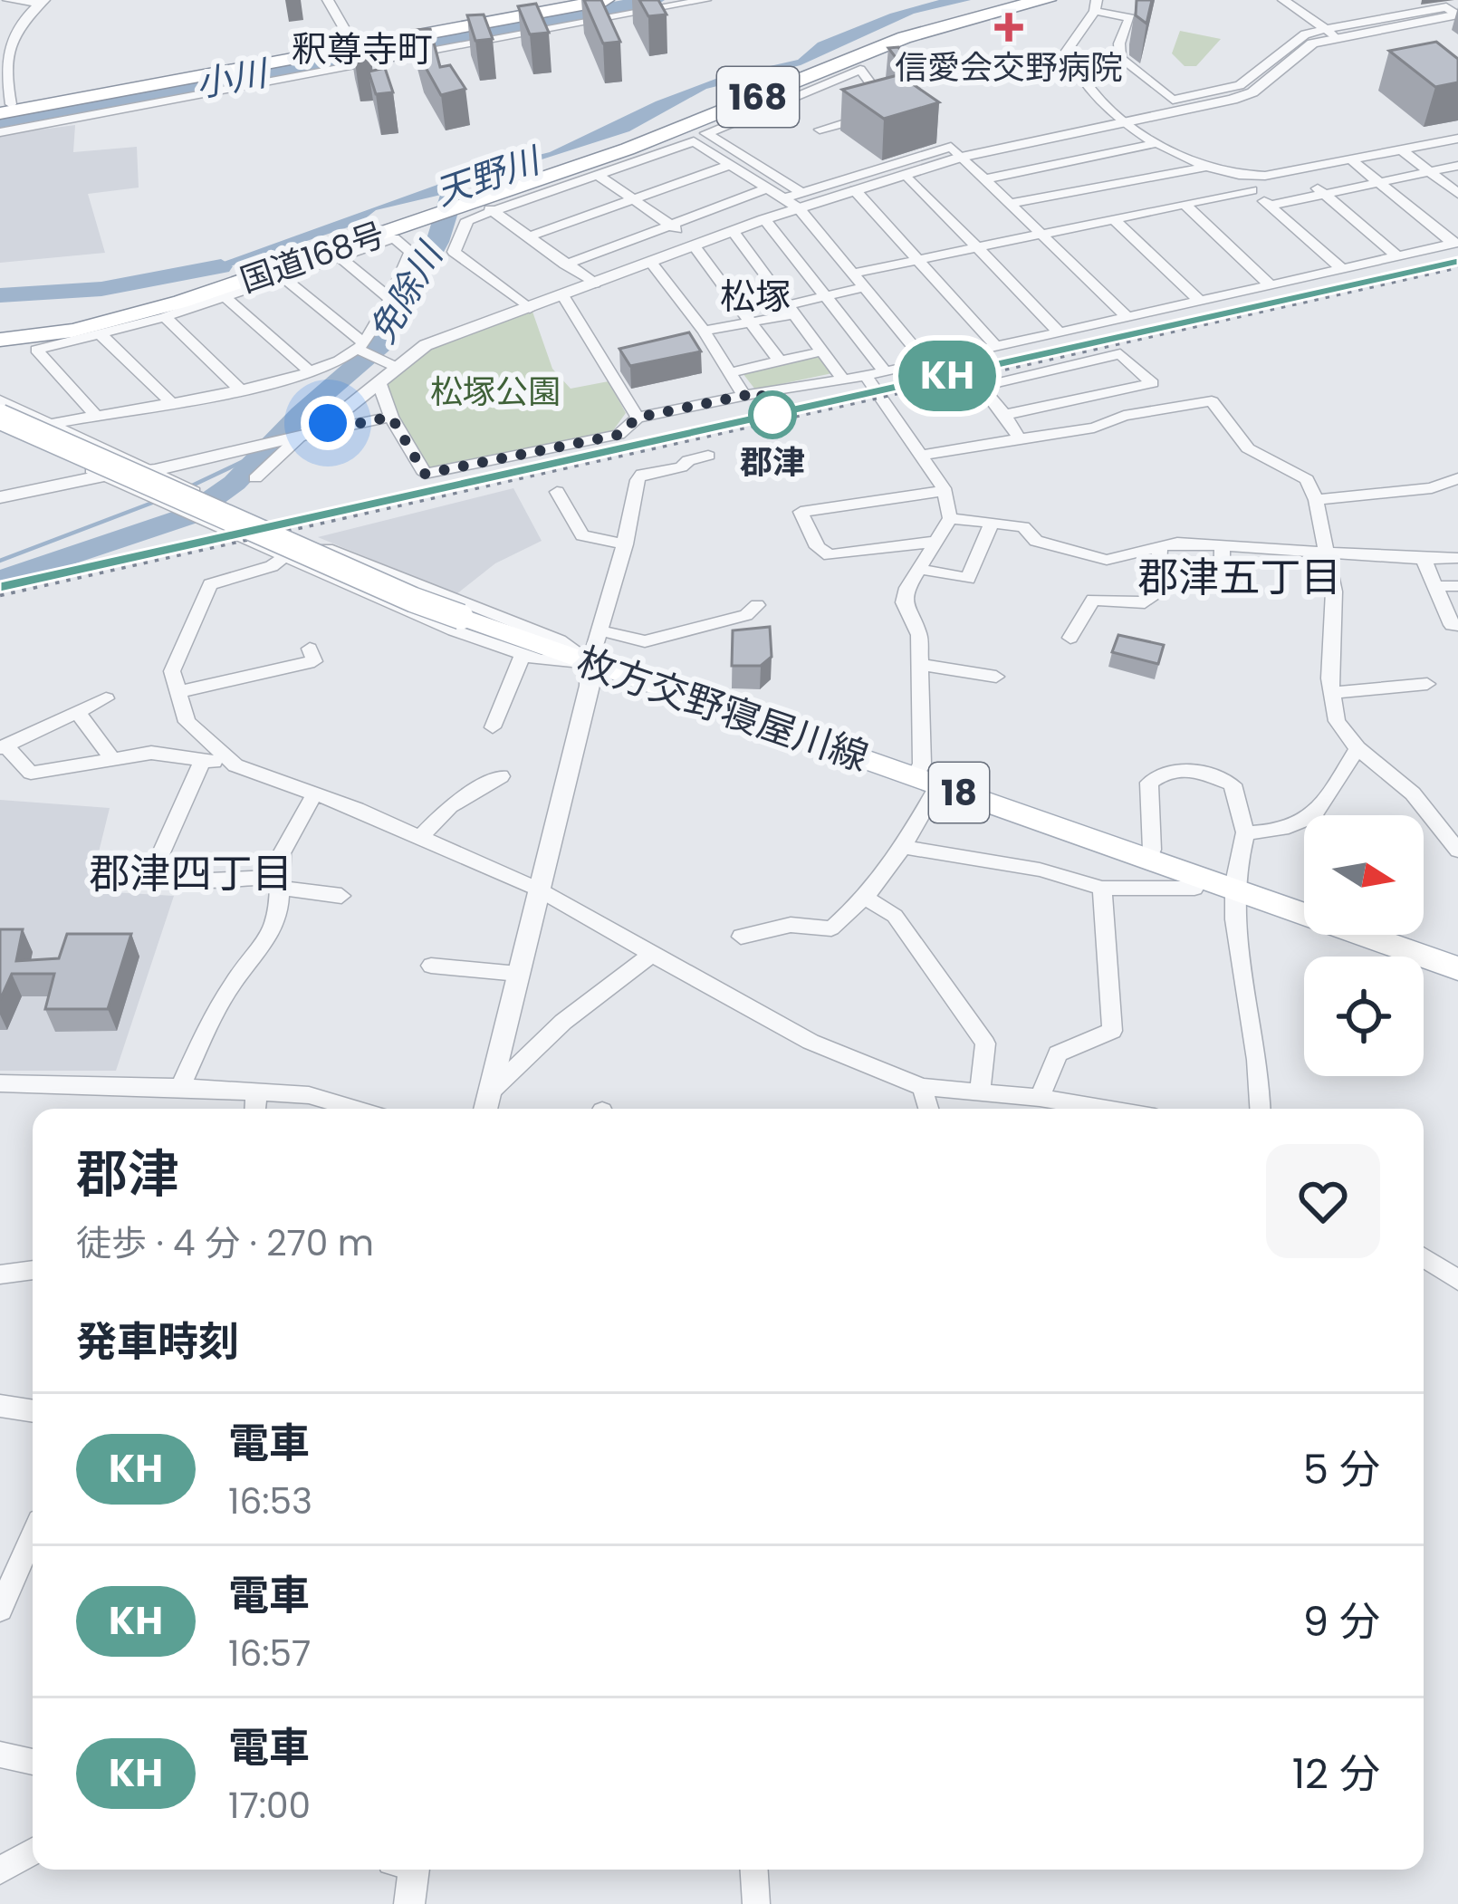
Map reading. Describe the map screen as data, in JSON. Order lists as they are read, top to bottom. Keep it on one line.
{"streets":{"main road":["168","国道168号","枚方交野寝屋川線","18"]},"districts":["釈尊寺町","松塚","郡津五丁目","郡津四丁目"],"water":["小川","天野川","免除川"],"parks":["松塚公園"],"places":{"health":["信愛会交野病院"],"other":["郡津"]},"north":"right","page":{"on_map":"KH","heading":[["郡津","徒歩 · 4 分 · 270 m"],"発車時刻"],"list":[{"mark":"KH","name":"電車","note":"16:53","value":"5 分"},{"mark":"KH","name":"電車","note":"16:57","value":"9 分"},{"mark":"KH","name":"電車","note":"17:00","value":"12 分"}]}}
